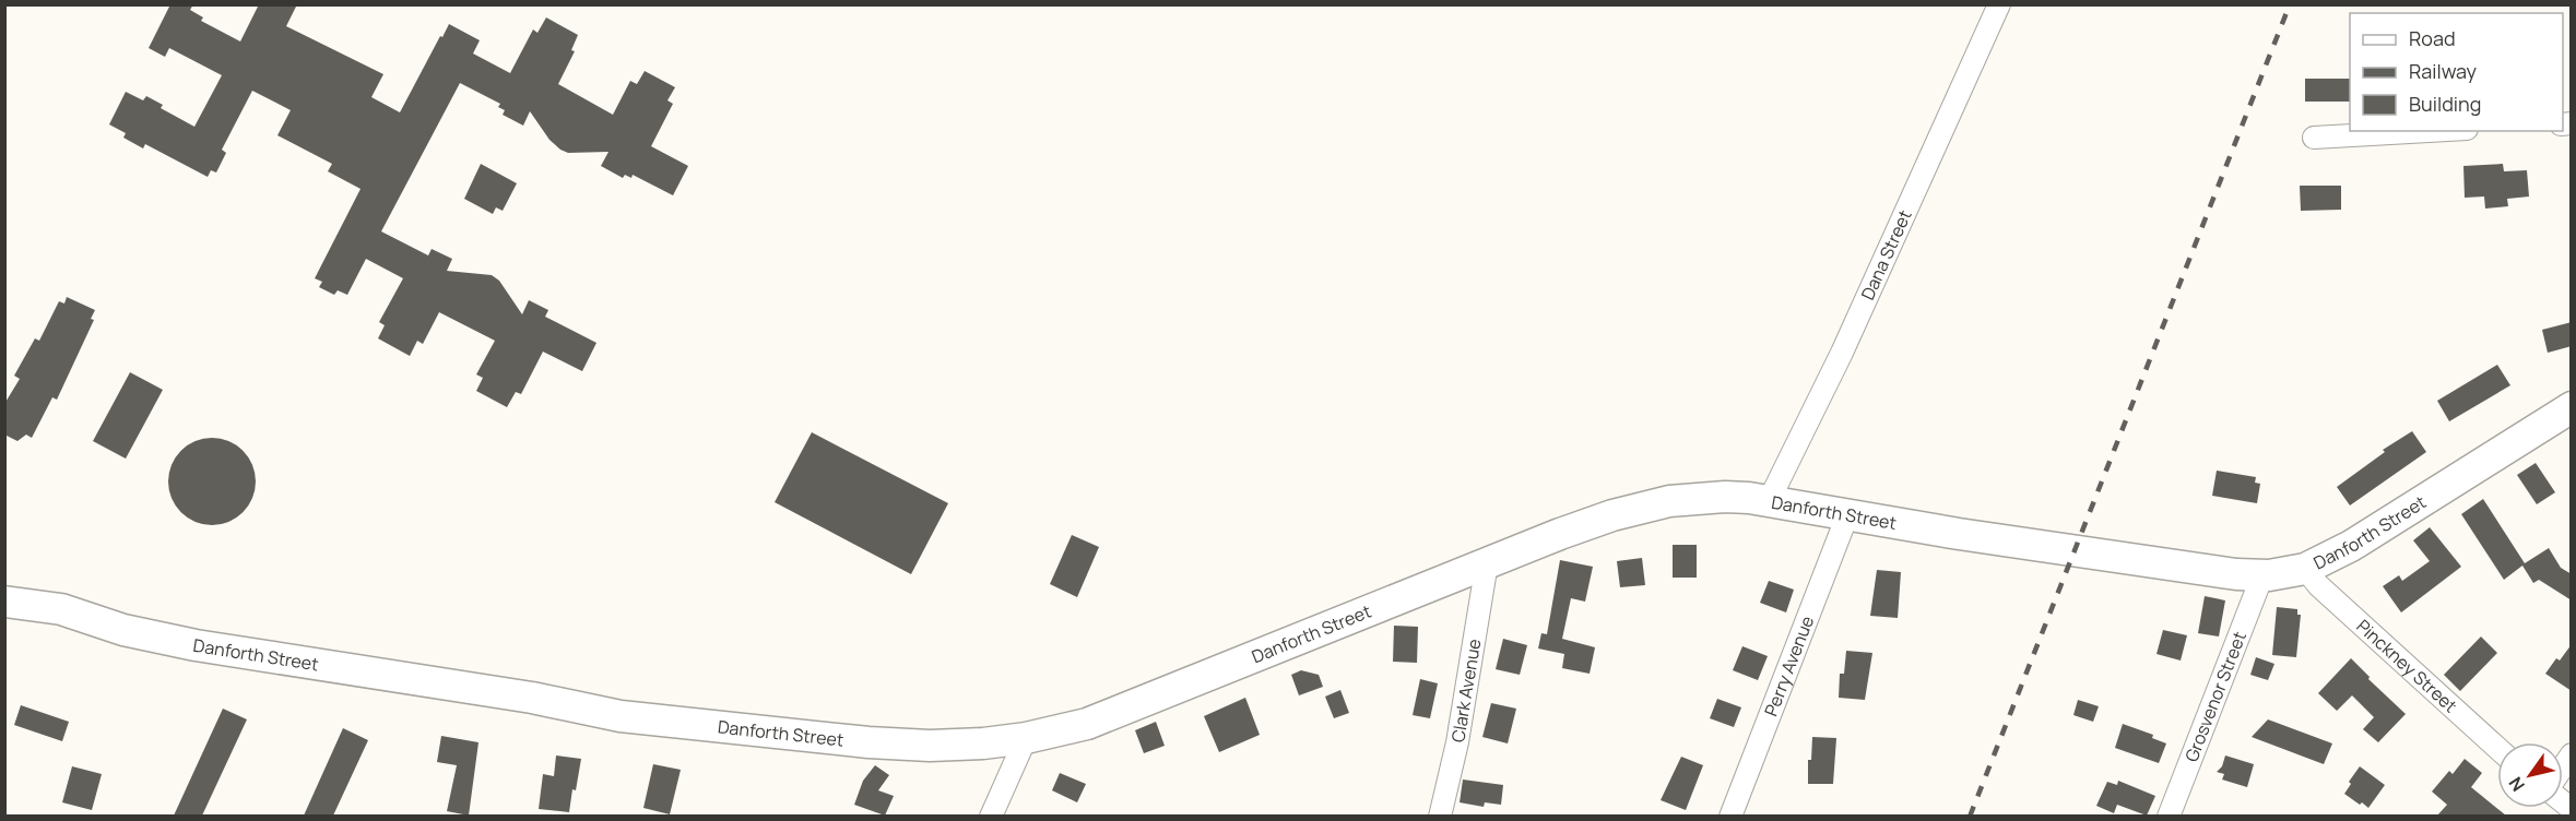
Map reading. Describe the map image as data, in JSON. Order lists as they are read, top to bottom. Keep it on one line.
{"streets":{"street":["Dana Street","Danforth Street","Perry Avenue","Pinckney Street","Clark Avenue","Grosvenor Street"]},"crossings":[["Dana Street","Danforth Street"],["Danforth Street","Perry Avenue"],["Danforth Street","Pinckney Street"],["Danforth Street","Clark Avenue"],["Danforth Street","Grosvenor Street"]],"legend":["Road","Railway","Building"],"north":"bottom left"}
